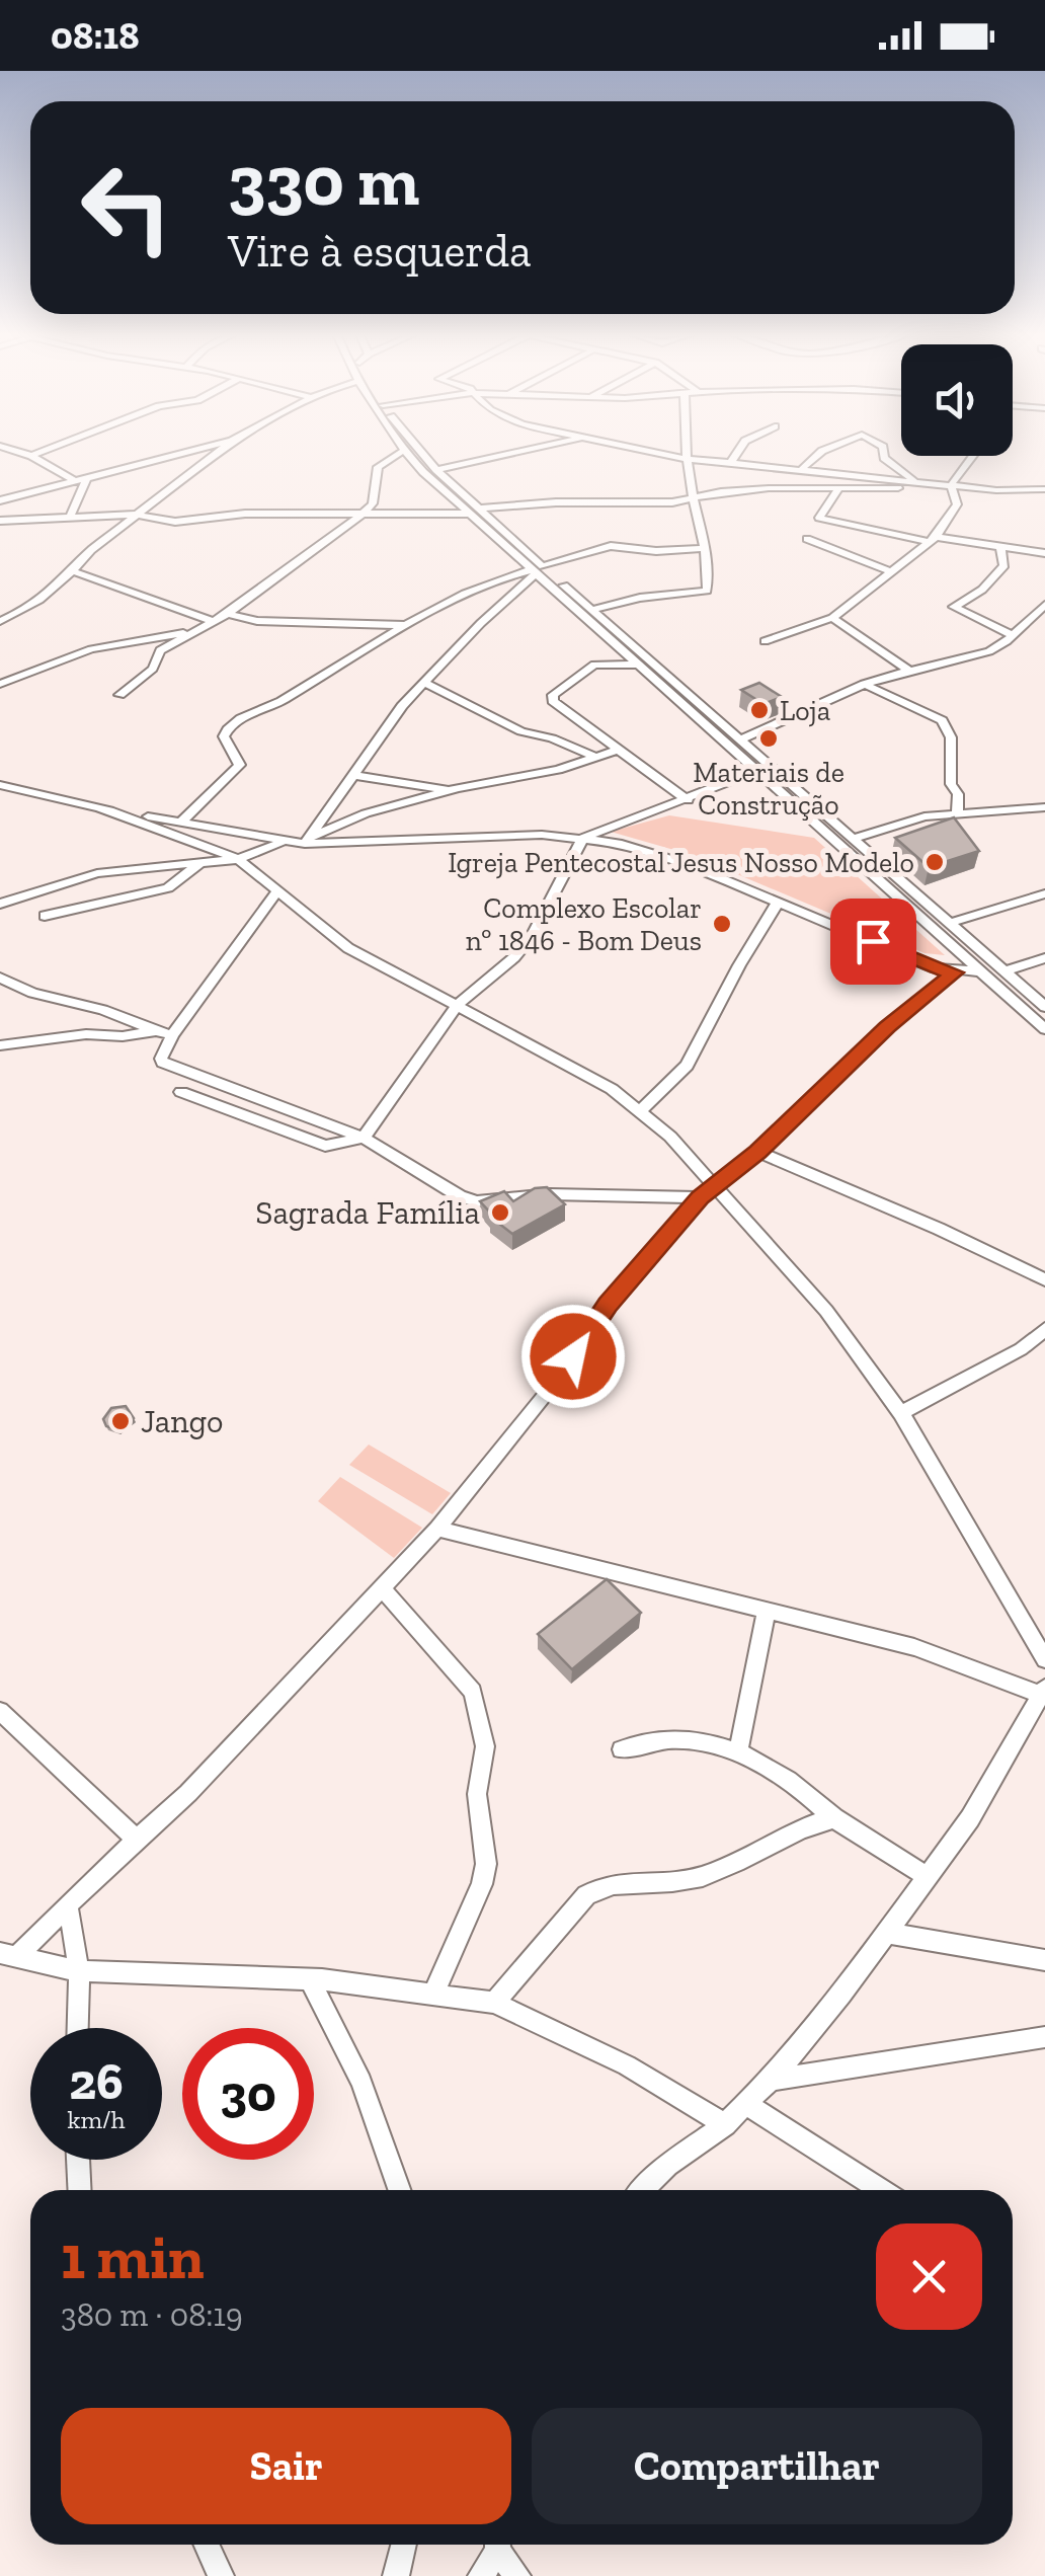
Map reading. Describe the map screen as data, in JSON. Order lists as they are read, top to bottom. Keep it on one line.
{"places":["Loja","Materiais de Construção","Igreja Pentecostal Jesus Nosso Modelo","Complexo Escolar nº 1846 - Bom Deus","Sagrada Família","Jango"],"page":{"status":"08:18","turn":["330 m","Vire à esquerda"],"speed":"26 km/h","limit":"30","heading":["1 min","380 m · 08:19"],"buttons":["Sair","Compartilhar"]}}
